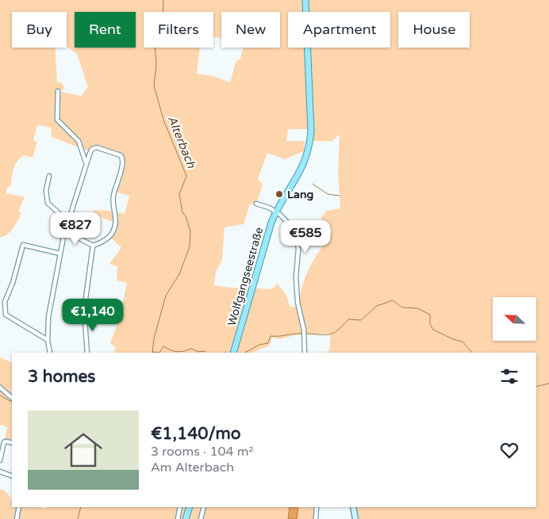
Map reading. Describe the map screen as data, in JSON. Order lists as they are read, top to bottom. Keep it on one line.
{"streets":{"main road":["Wolfgangseestraße"]},"water":["Alterbach"],"places":["Lang"],"north":"top left","page":{"chip":["Buy","Rent","Filters","New","Apartment","House"],"price":["€827","€585","€1,140"],"heading":"3 homes","list":[{"name":"€1,140/mo","note":"3 rooms · 104 m² · Am Alterbach"}]}}
